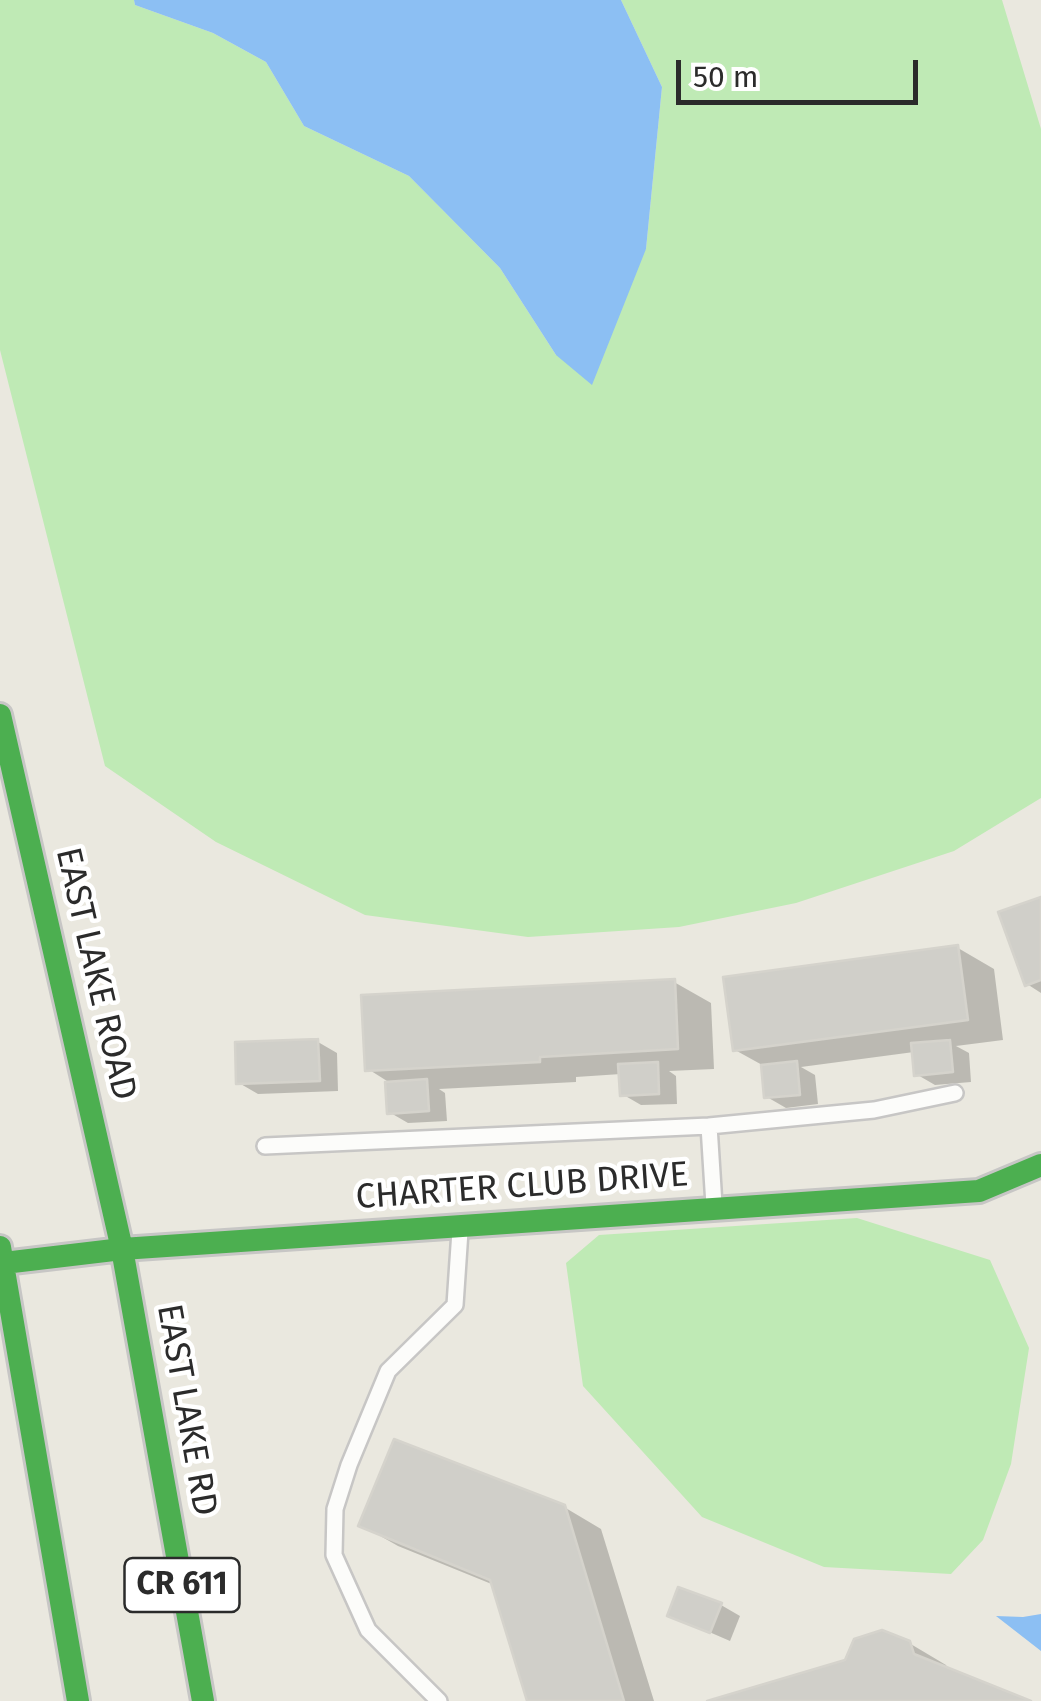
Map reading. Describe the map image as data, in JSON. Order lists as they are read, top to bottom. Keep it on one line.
{"streets":{"main road":["EAST LAKE ROAD","CHARTER CLUB DRIVE","EAST LAKE RD","CR 611"]},"crossings":[["EAST LAKE ROAD","CHARTER CLUB DRIVE"],["EAST LAKE ROAD","EAST LAKE RD"],["CHARTER CLUB DRIVE","EAST LAKE RD"]],"scale_bar":"50 m"}
